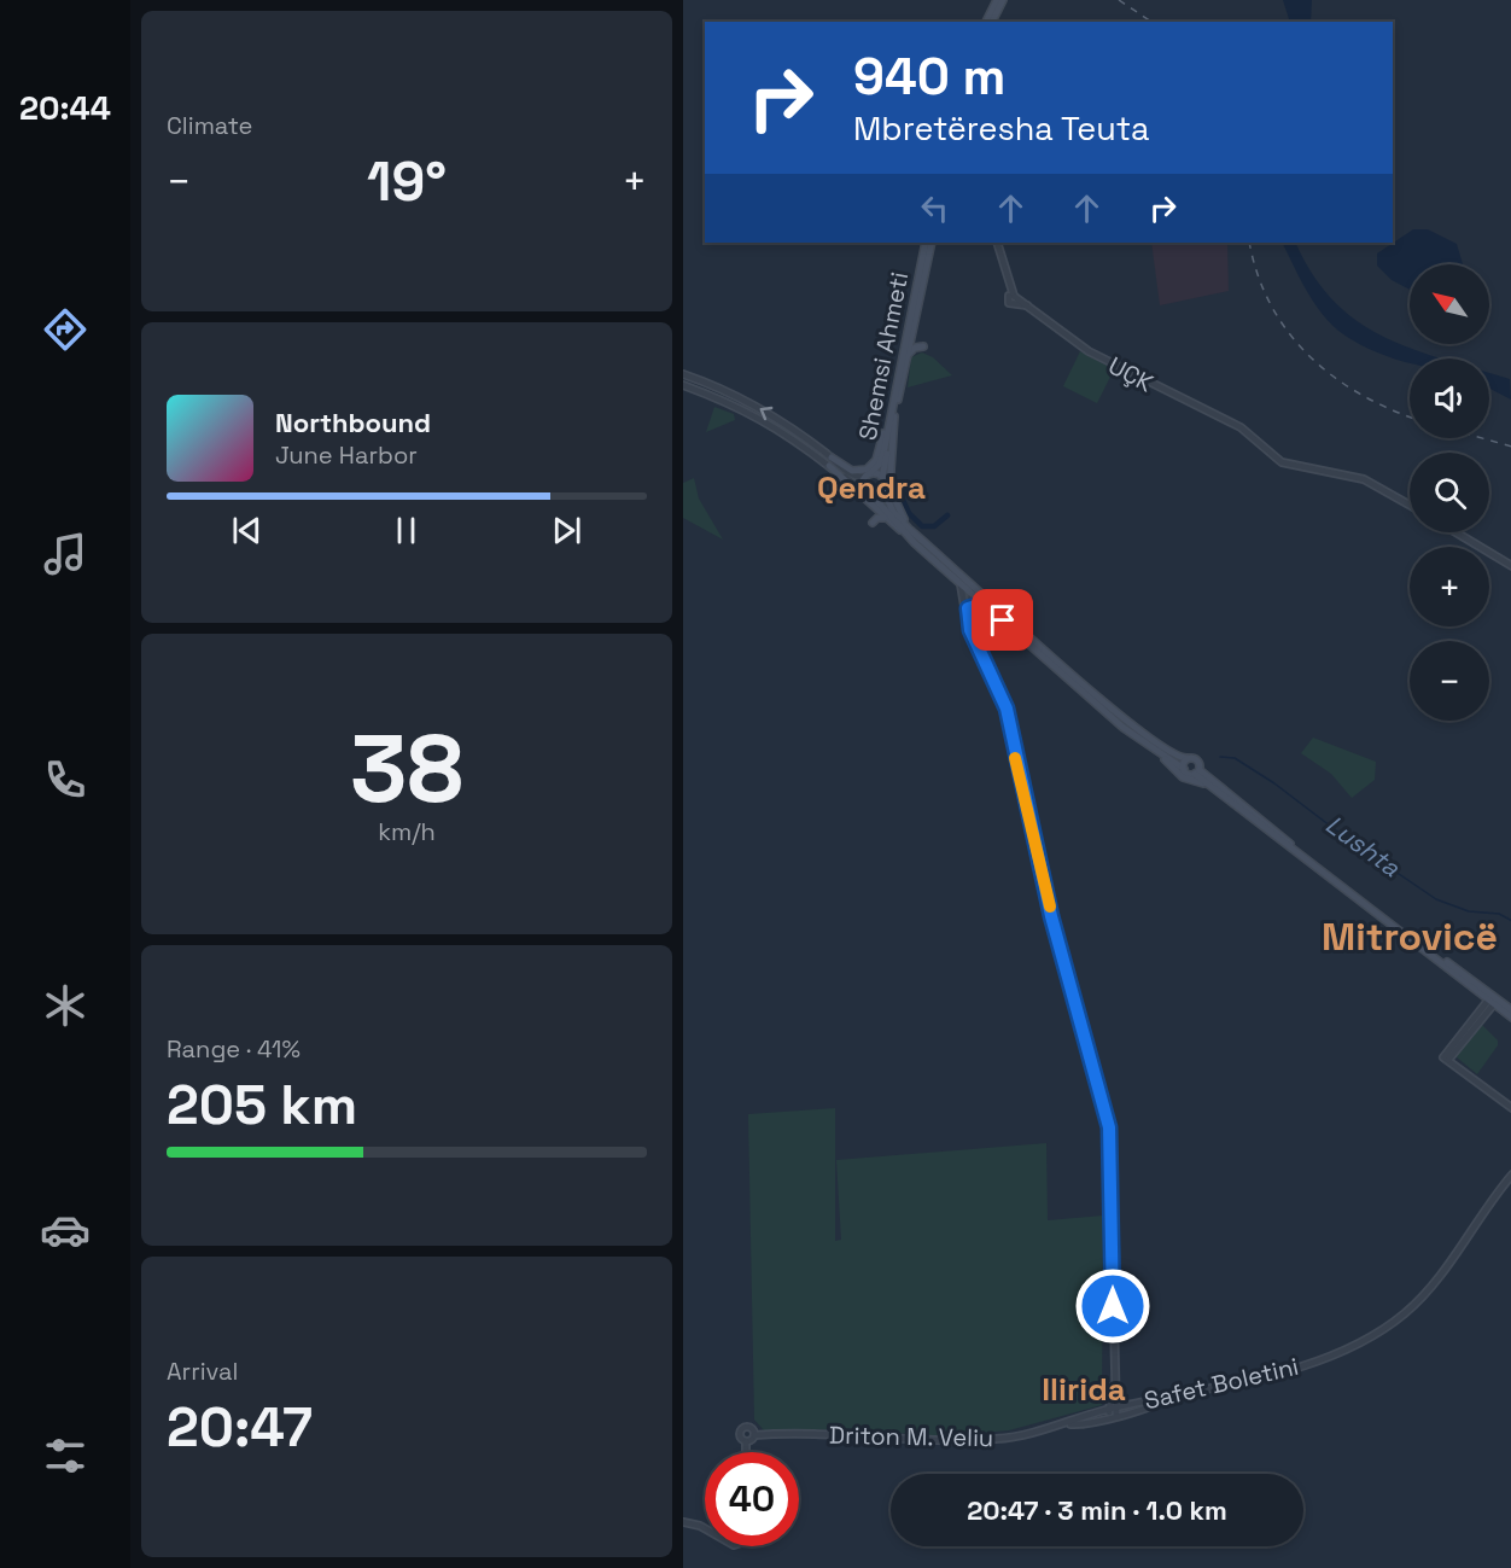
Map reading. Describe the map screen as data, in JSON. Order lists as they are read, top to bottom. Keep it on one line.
{"streets":{"main road":["Shemsi Ahmeti"],"street":["UÇK","Safet Boletini","Driton M. Veliu"]},"crossings":[["Safet Boletini","Driton M. Veliu"]],"districts":["Qendra","Mitrovicë","Ilirida"],"water":["Lushta"],"north":"top left","page":{"tabs":"20:44","tile":["Climate",["38","km/h"],["Range · 41%","205 km"],["Arrival","20:47"]],"turn":["940 m","Mbretëresha Teuta"],"heat":["−","19°","+"],"map_buttons":["+","−"],"song":["Northbound","June Harbor"],"limit":"40","trip":"20:47 · 3 min · 1.0 km"}}
